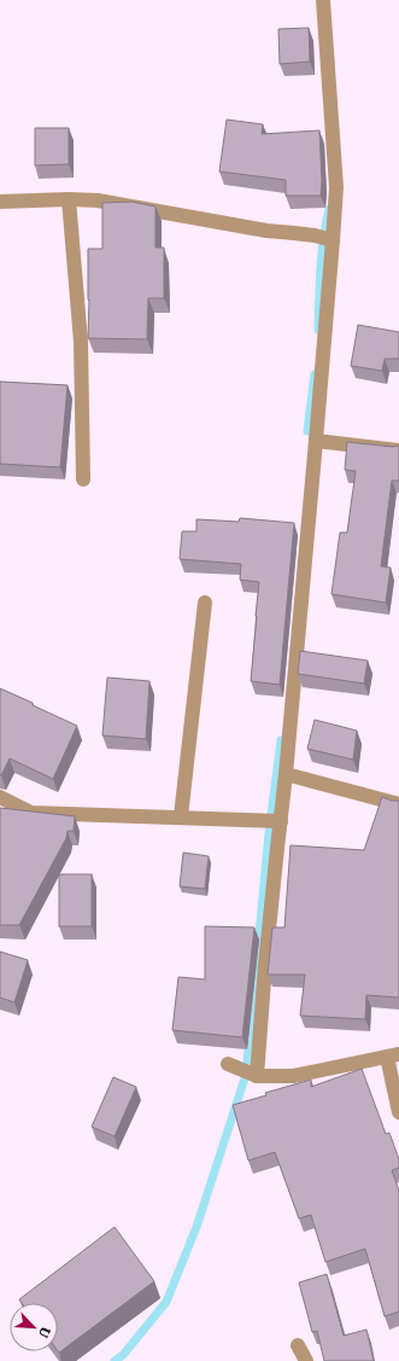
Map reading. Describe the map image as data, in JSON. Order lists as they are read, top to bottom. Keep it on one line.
{"north":"bottom right"}
